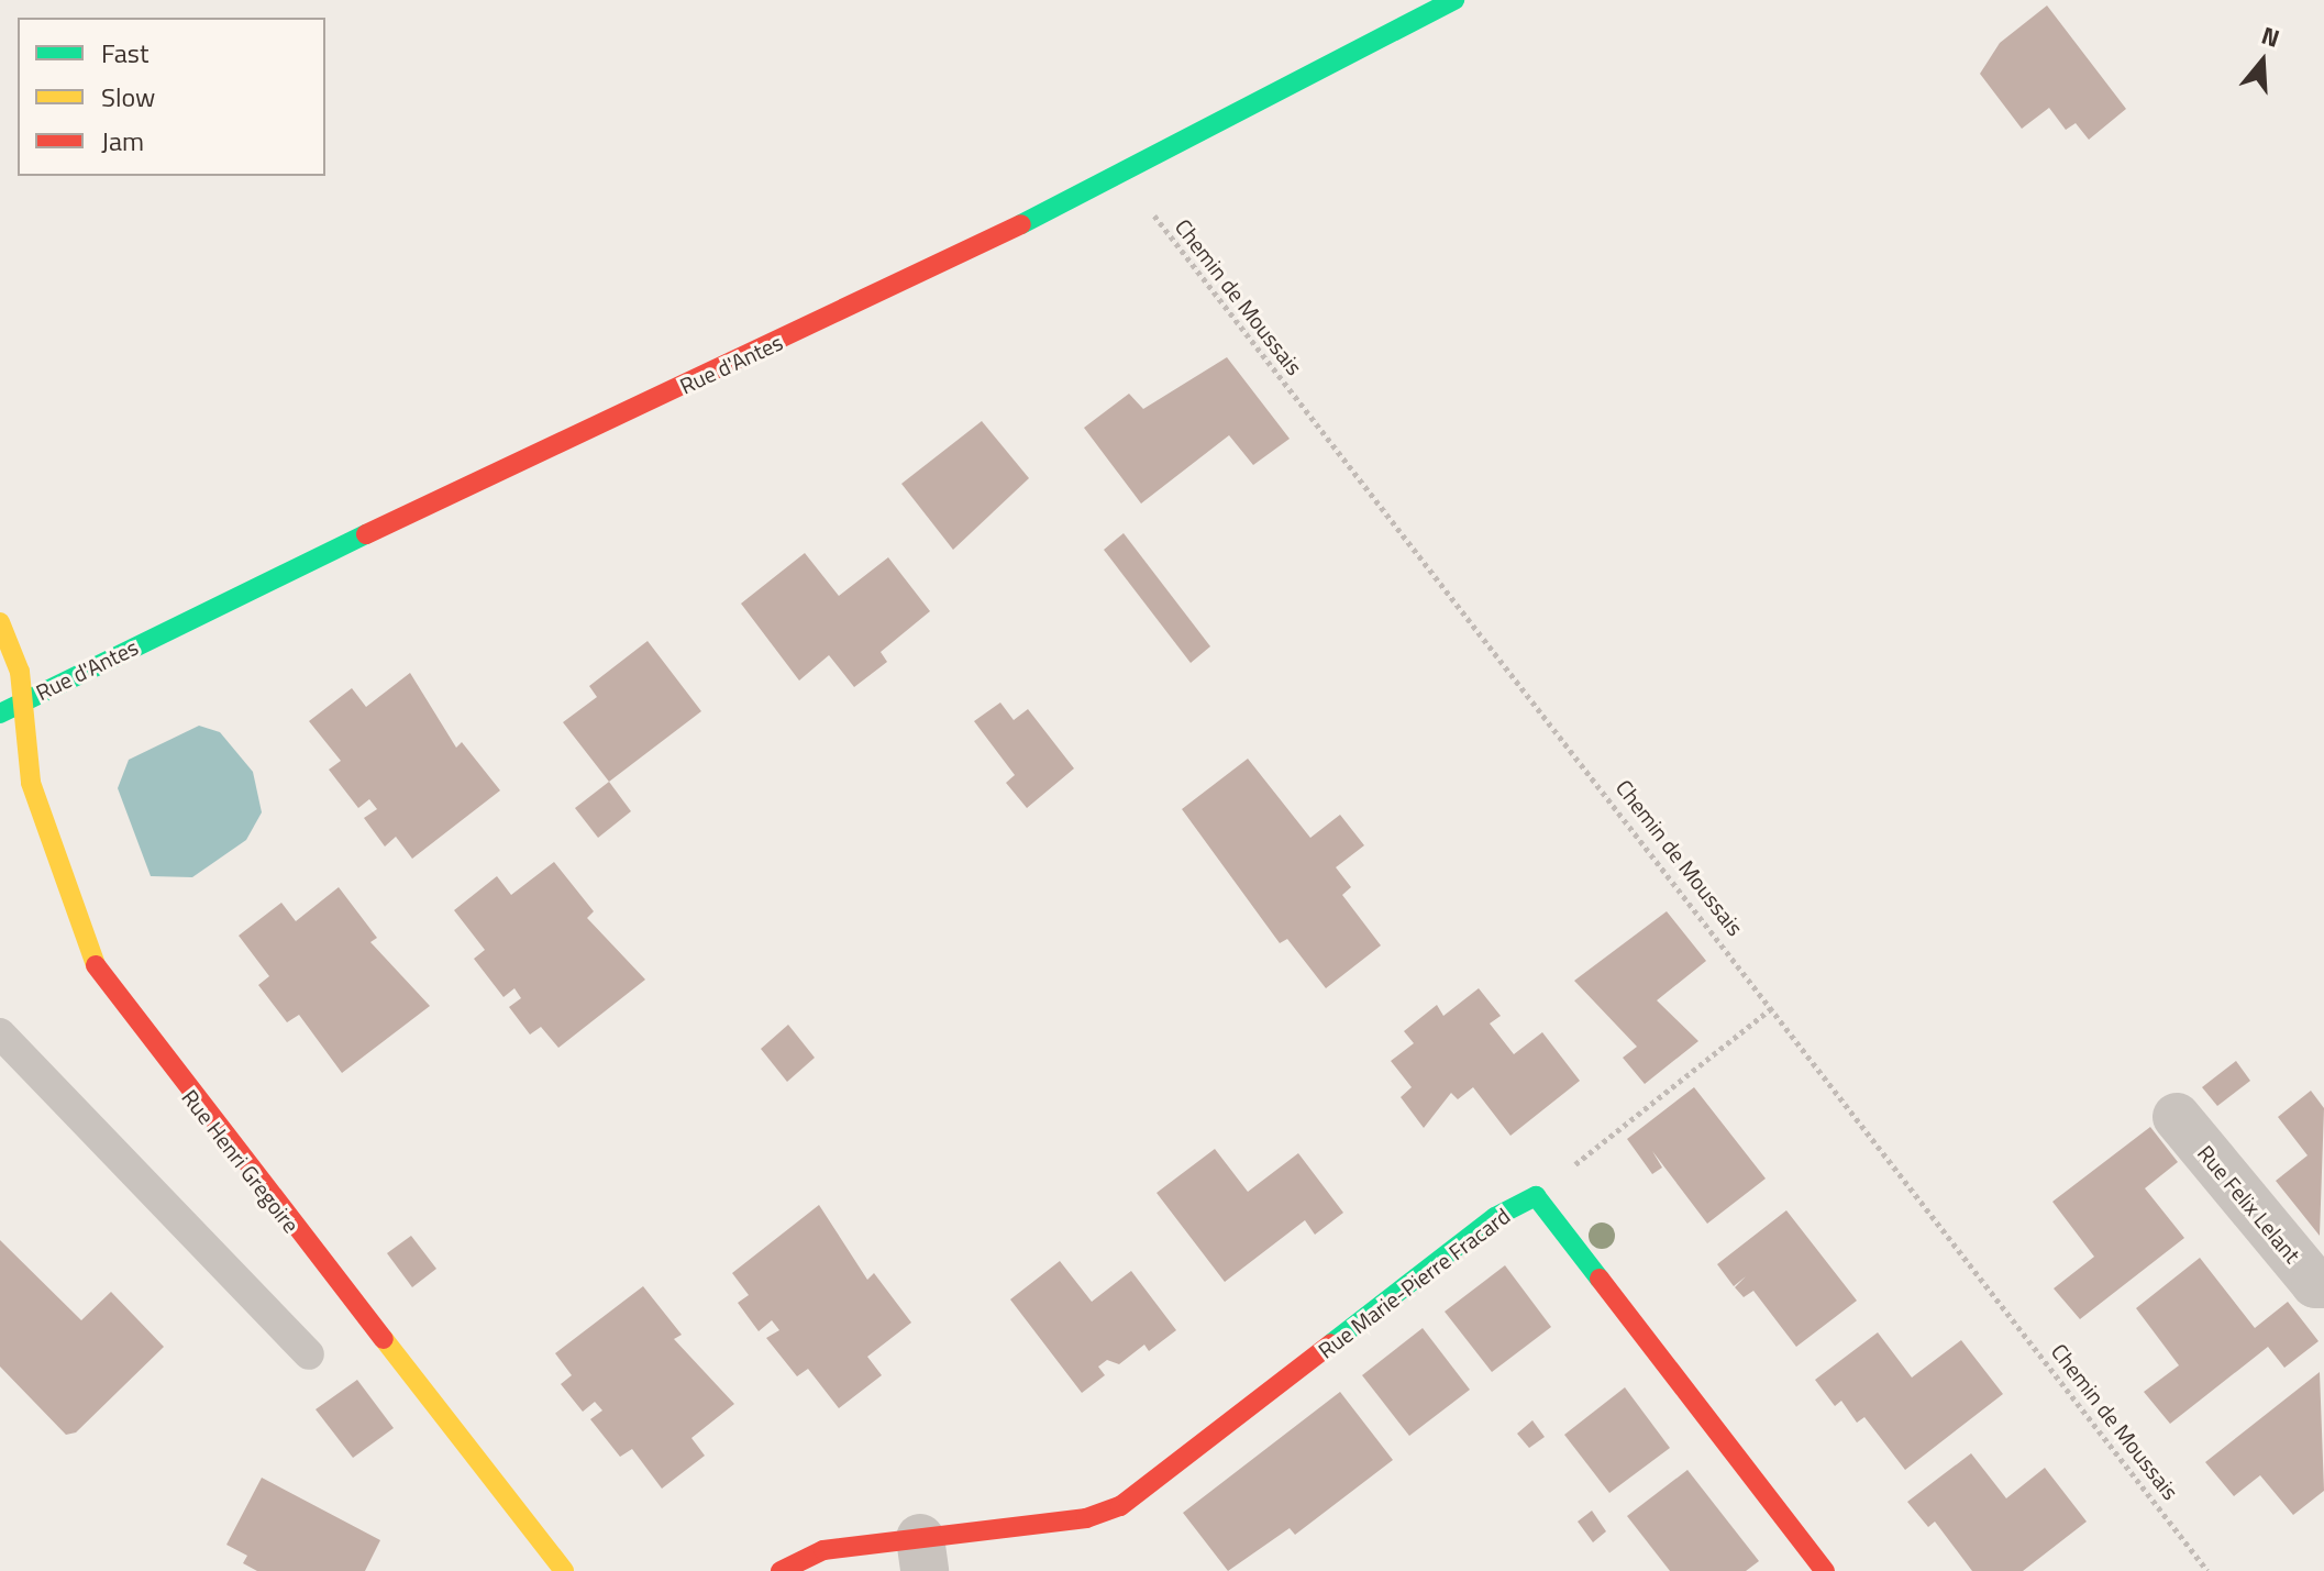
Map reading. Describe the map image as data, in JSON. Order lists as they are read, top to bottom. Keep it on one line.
{"streets":{"street":["Rue d'Antes","Rue Henri Gregoire","Rue Felix Lelant","Rue Marie-Pierre Fracard"],"path":["Chemin de Moussais"]},"crossings":[["Chemin de Moussais","Rue d'Antes"],["Rue d'Antes","Rue Henri Gregoire"]],"legend":["Fast","Slow","Jam"],"north":"top"}
